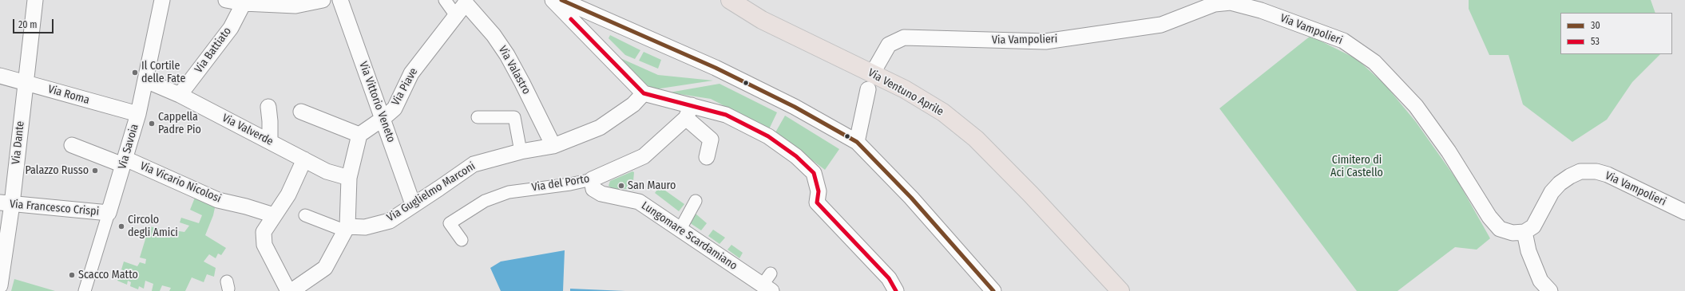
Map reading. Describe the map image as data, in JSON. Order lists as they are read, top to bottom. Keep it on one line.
{"streets":{"main road":["Via Ventuno Aprile"],"street":["Via Vampolieri","Via Battiato","Via Valastro","Via Piave","Via Roma","Via Vittorio Veneto","Via Valverde","Via Dante","Via Savoia","Via Vicario Nicolosi","Via del Porto","Via Guglielmo Marconi","Via Francesco Crispi","Lungomare Scardamiano"]},"crossings":[["Via Vampolieri","Via Ventuno Aprile"],["Via Battiato","Via Valverde"],["Via Valastro","Via Piave"],["Via Valastro","Via Guglielmo Marconi"],["Via Piave","Via Vittorio Veneto"],["Via Roma","Via Dante"],["Via Roma","Via Savoia"],["Via Vittorio Veneto","Via Guglielmo Marconi"],["Via Valverde","Via Savoia"],["Via Dante","Via Francesco Crispi"],["Via Savoia","Via Vicario Nicolosi"],["Via Savoia","Via Francesco Crispi"],["Via del Porto","Lungomare Scardamiano"]],"parks":["Cimitero di Aci Castello"],"places":["Il Cortile delle Fate","Cappella Padre Pio","Palazzo Russo","San Mauro","Circolo degli Amici","Scacco Matto"],"lines":["transit line 30","transit line 53"],"legend":["30","53"],"scale_bar":"20 m"}
